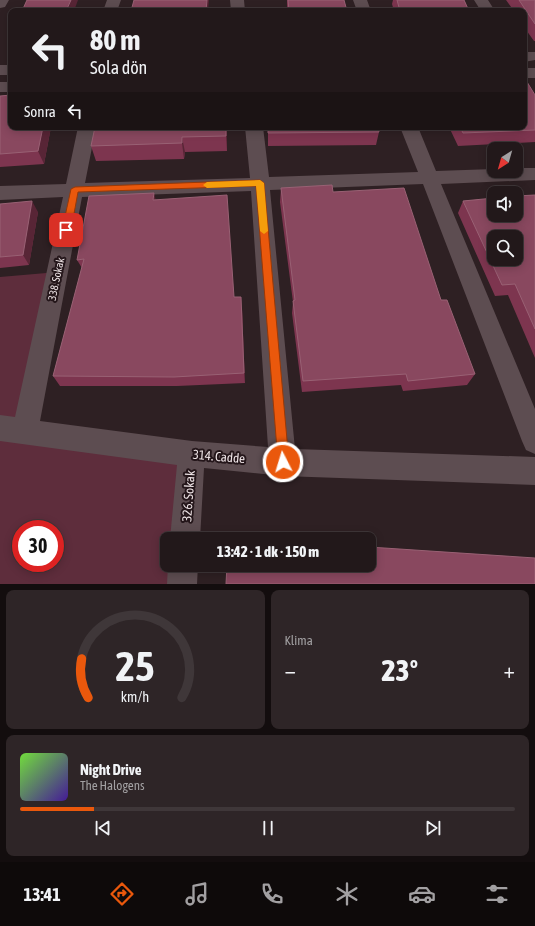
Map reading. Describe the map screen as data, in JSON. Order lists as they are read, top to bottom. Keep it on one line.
{"streets":{"street":["338. Sokak","314. Cadde","326. Sokak"]},"crossings":[["338. Sokak","314. Cadde"],["314. Cadde","326. Sokak"]],"north":"bottom left","page":{"turn":["80 m","Sola dön"],"then":"Sonra","limit":"30","trip":"13:42 · 1 dk · 150 m","tile":"Klima","heat":["−","23°","+"],"song":["Night Drive","The Halogens"],"tabs":"13:41","gauge":["25","km/h"]}}
